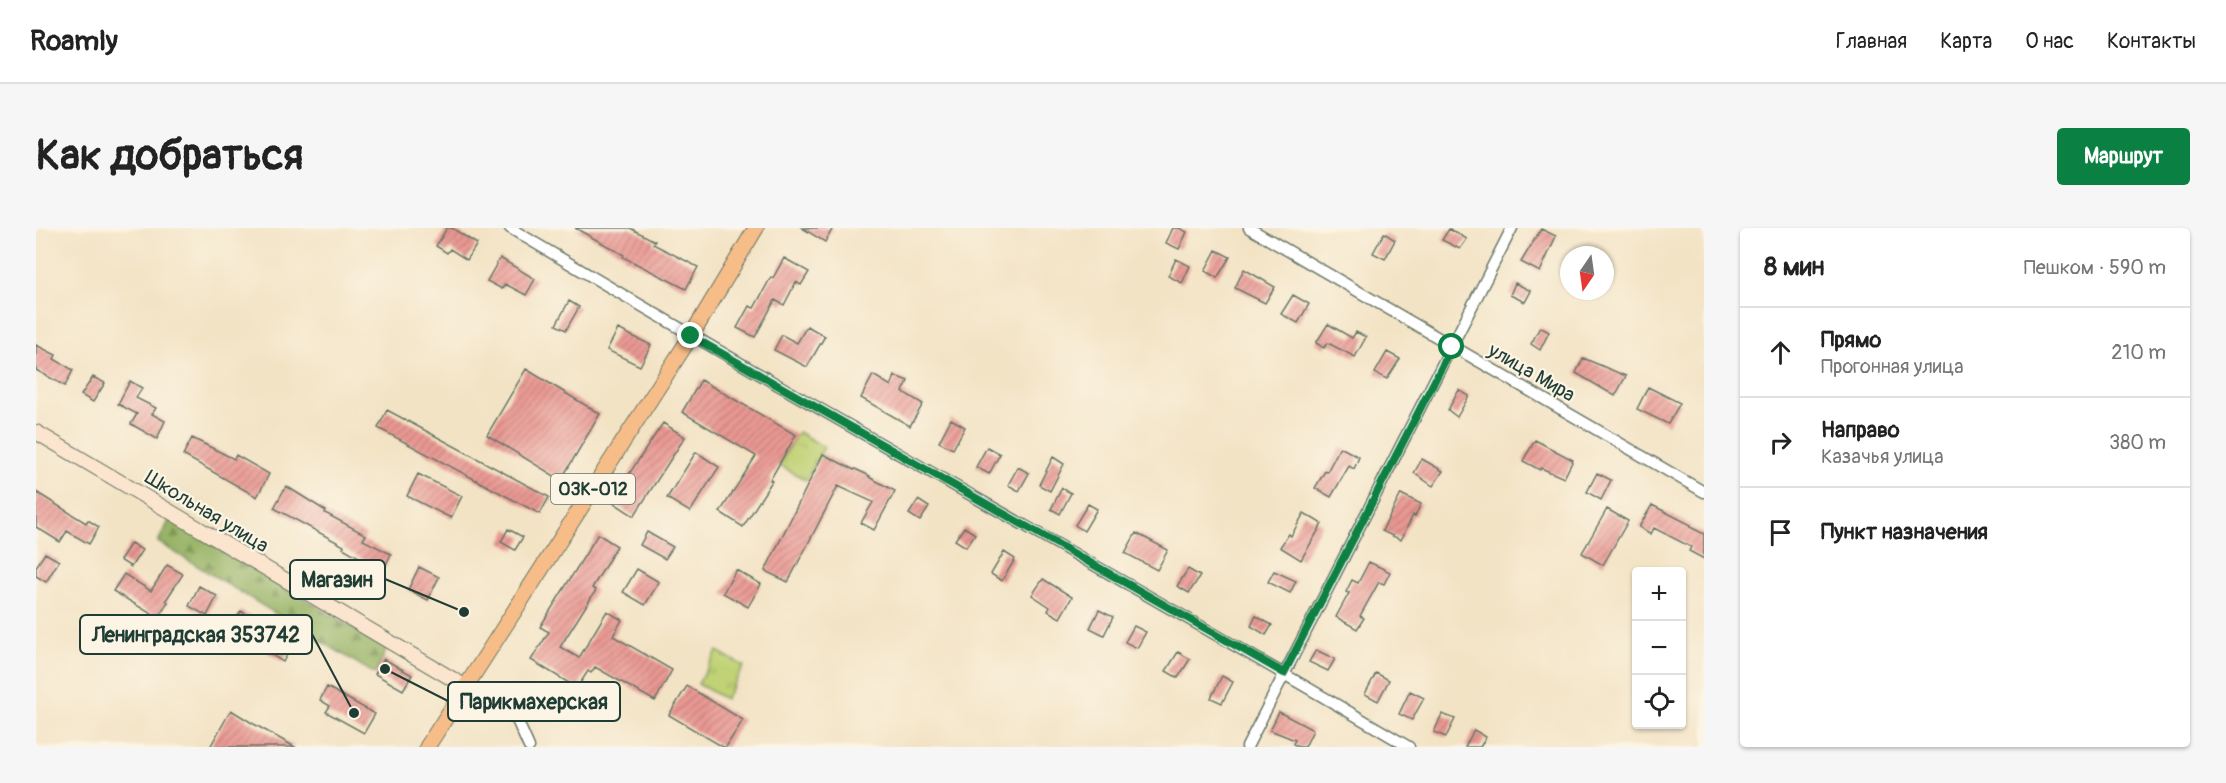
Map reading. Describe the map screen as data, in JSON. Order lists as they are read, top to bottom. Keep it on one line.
{"streets":{"main road":["03К-012"],"street":["улица Мира","Школьная улица"]},"crossings":[["03К-012","Школьная улица"]],"places":["Магазин","Парикмахерская","Ленинградская 353742"],"north":"bottom","page":{"header":"Roamly","nav":["Главная","Карта","О нас","Контакты"],"buttons":"Маршрут","title":"Как добраться","heading":["8 мин","Пешком · 590 m"],"list":[["Прямо","Прогонная улица","210 m"],["Направо","Казачья улица","380 m"],"Пункт назначения"],"map_buttons":["+","−"]}}
